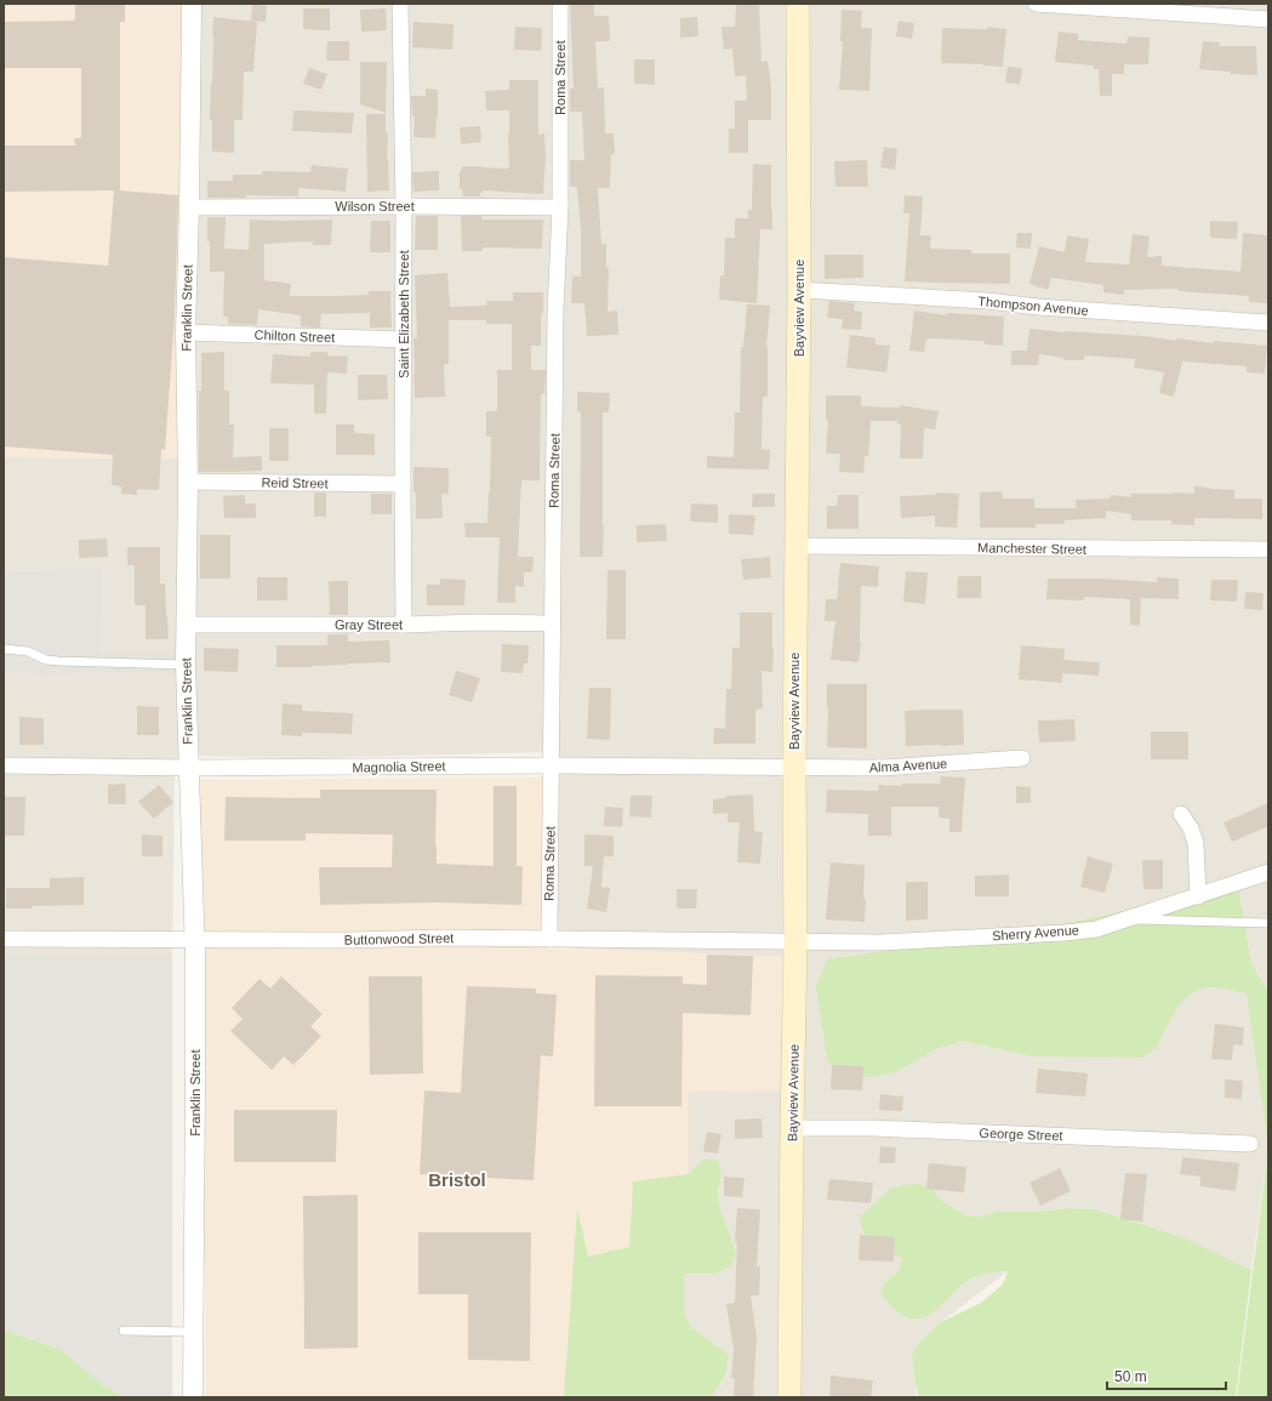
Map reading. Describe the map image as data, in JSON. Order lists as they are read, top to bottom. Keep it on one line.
{"streets":{"main road":["Bayview Avenue"],"street":["Roma Street","Wilson Street","Thompson Avenue","Franklin Street","Saint Elizabeth Street","Chilton Street","Reid Street","Manchester Street","Gray Street","Alma Avenue","Magnolia Street","Sherry Avenue","Buttonwood Street","George Street"]},"crossings":[["Roma Street","Wilson Street"],["Roma Street","Gray Street"],["Roma Street","Magnolia Street"],["Roma Street","Buttonwood Street"],["Wilson Street","Franklin Street"],["Wilson Street","Saint Elizabeth Street"],["Thompson Avenue","Bayview Avenue"],["Franklin Street","Chilton Street"],["Franklin Street","Reid Street"],["Franklin Street","Gray Street"],["Franklin Street","Magnolia Street"],["Franklin Street","Buttonwood Street"],["Bayview Avenue","Manchester Street"],["Bayview Avenue","Alma Avenue"],["Bayview Avenue","Magnolia Street"],["Bayview Avenue","Sherry Avenue"],["Bayview Avenue","Buttonwood Street"],["Bayview Avenue","George Street"],["Saint Elizabeth Street","Chilton Street"],["Saint Elizabeth Street","Reid Street"],["Saint Elizabeth Street","Gray Street"],["Alma Avenue","Magnolia Street"],["Sherry Avenue","Buttonwood Street"]],"districts":["Bristol"],"scale_bar":"50 m"}
